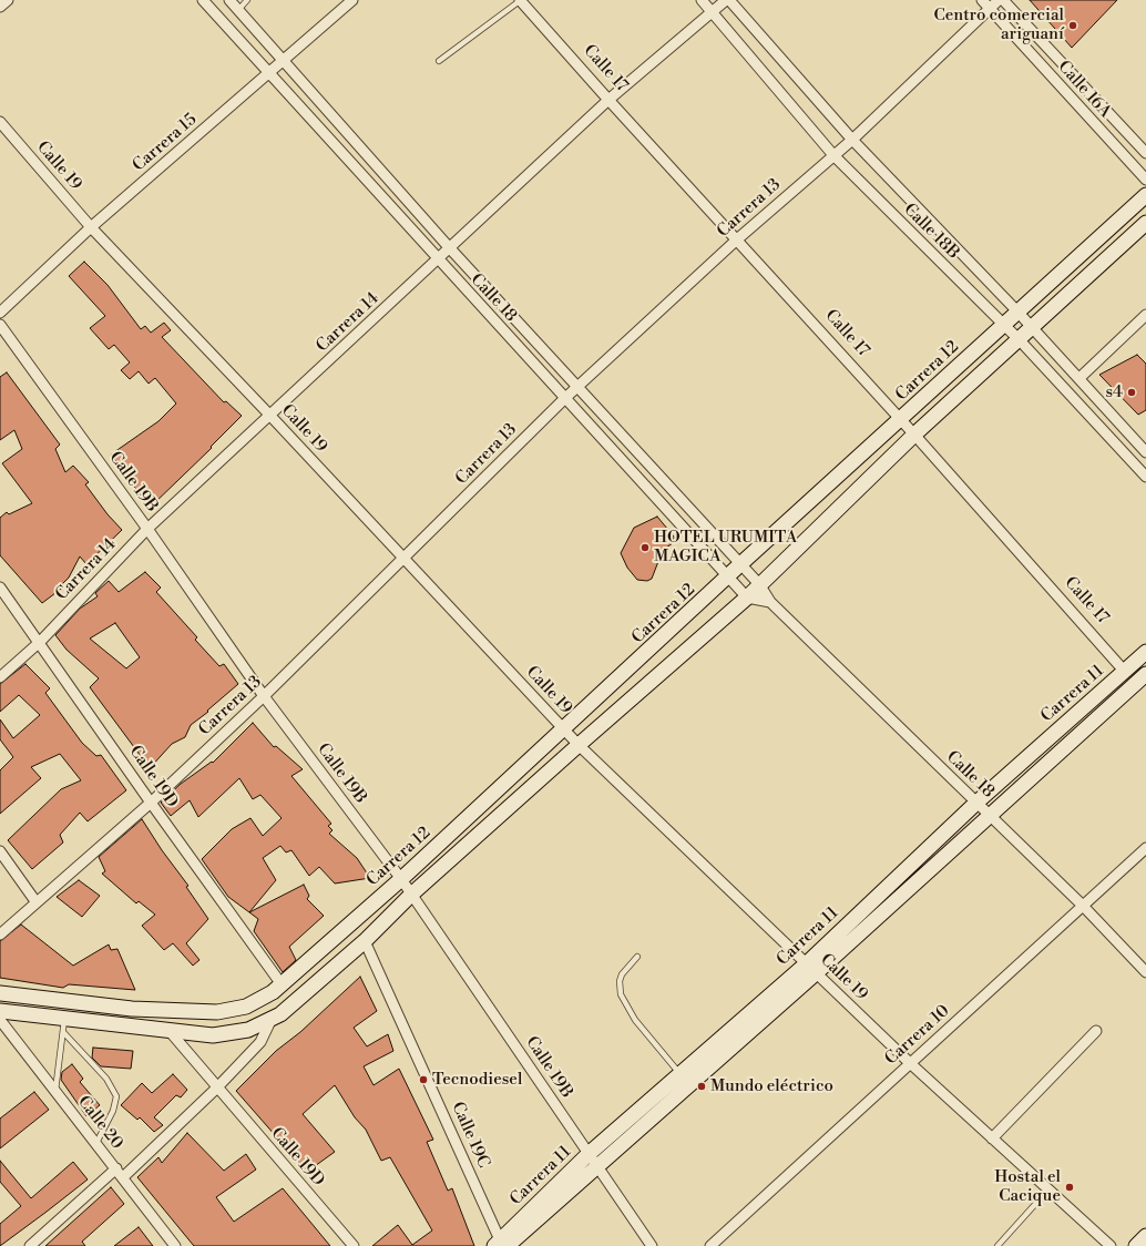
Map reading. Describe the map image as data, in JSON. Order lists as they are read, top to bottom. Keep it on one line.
{"streets":{"street":["Calle 17","Calle 16A","Carrera 15","Calle 19","Carrera 13","Calle 18B","Calle 18","Carrera 14","Carrera 12","Calle 19B","Carrera 11","Calle 19D","Carrera 10","Calle 20","Calle 19C"]},"crossings":[["Calle 17","Carrera 13"],["Calle 17","Carrera 14"],["Calle 17","Carrera 12"],["Calle 17","Carrera 11"],["Calle 16A","Carrera 13"],["Carrera 15","Calle 19"],["Carrera 15","Calle 18"],["Calle 19","Carrera 13"],["Calle 19","Carrera 14"],["Calle 19","Carrera 12"],["Calle 19","Carrera 11"],["Calle 19","Carrera 10"],["Carrera 13","Calle 18B"],["Carrera 13","Calle 18"],["Carrera 13","Calle 19B"],["Carrera 13","Calle 19D"],["Calle 18B","Carrera 14"],["Calle 18B","Carrera 12"],["Calle 18","Carrera 14"],["Calle 18","Carrera 12"],["Calle 18","Carrera 11"],["Calle 18","Carrera 10"],["Carrera 14","Calle 19B"],["Carrera 14","Calle 19D"],["Carrera 12","Calle 19B"],["Carrera 12","Calle 19D"],["Calle 19B","Carrera 11"],["Carrera 11","Calle 19C"]],"places":["Centro comercial ariguaní","s4","HOTEL URUMITA MAGICA","Tecnodiesel","Mundo eléctrico","Hostal el Cacique"]}
